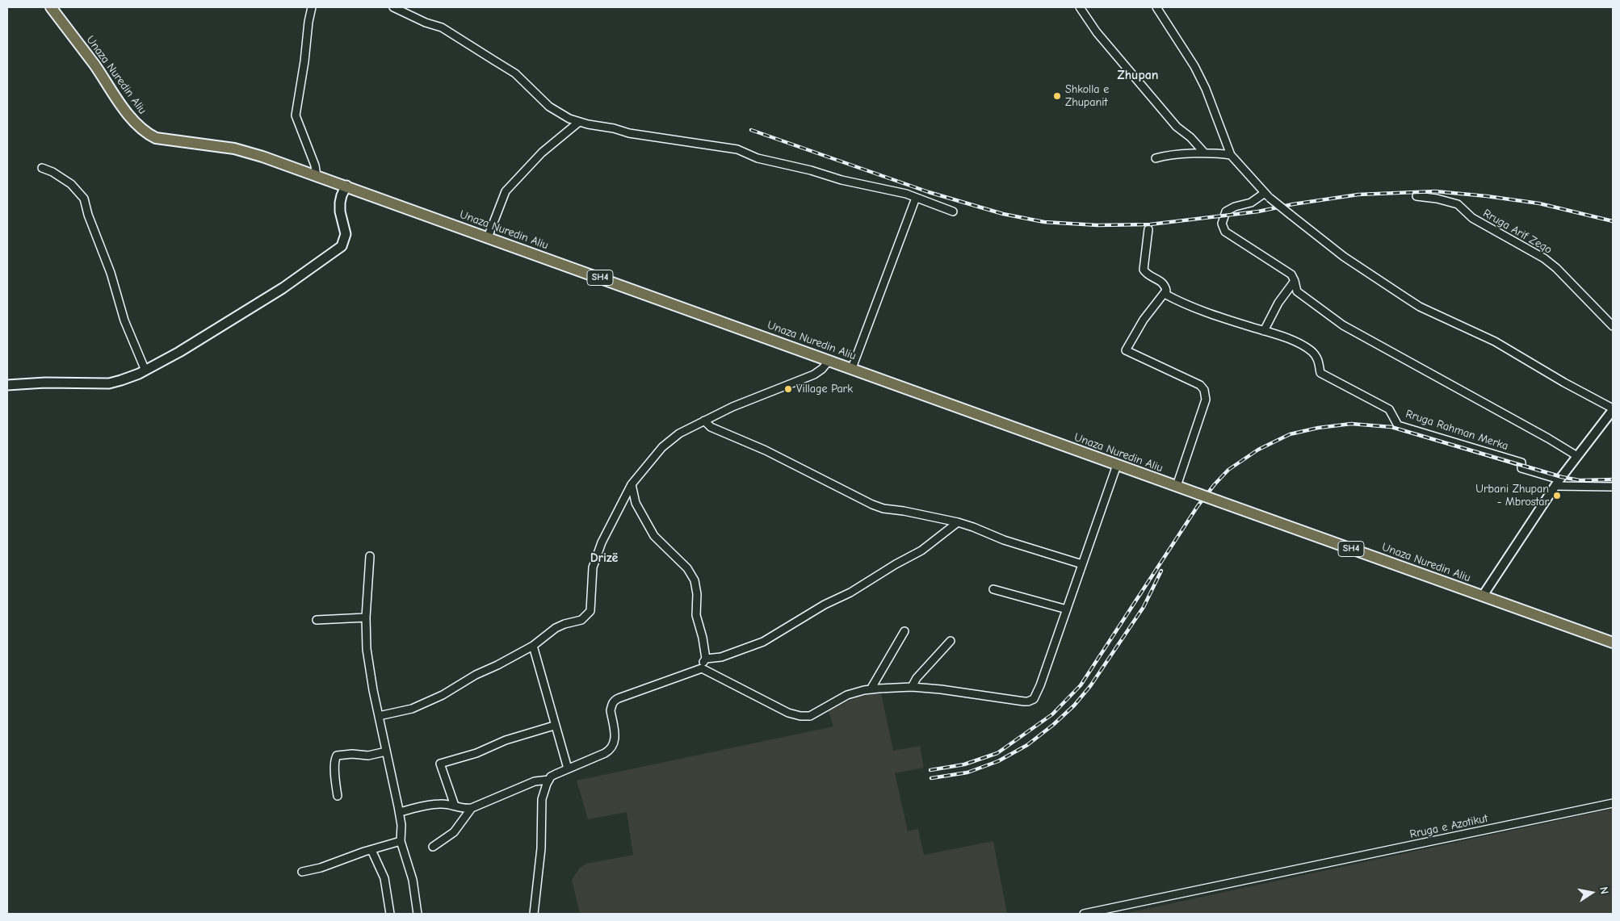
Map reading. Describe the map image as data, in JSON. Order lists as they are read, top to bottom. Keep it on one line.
{"streets":{"main road":["Unaza Nuredin Aliu","SH4"],"street":["Rruga Arif Zeqo","Rruga Rahman Merka","Rruga e Azotikut"]},"districts":["Zhupan","Drizë"],"places":["Shkolla e Zhupanit","Village Park","Urbani Zhupan - Mbrostar"],"north":"right"}
